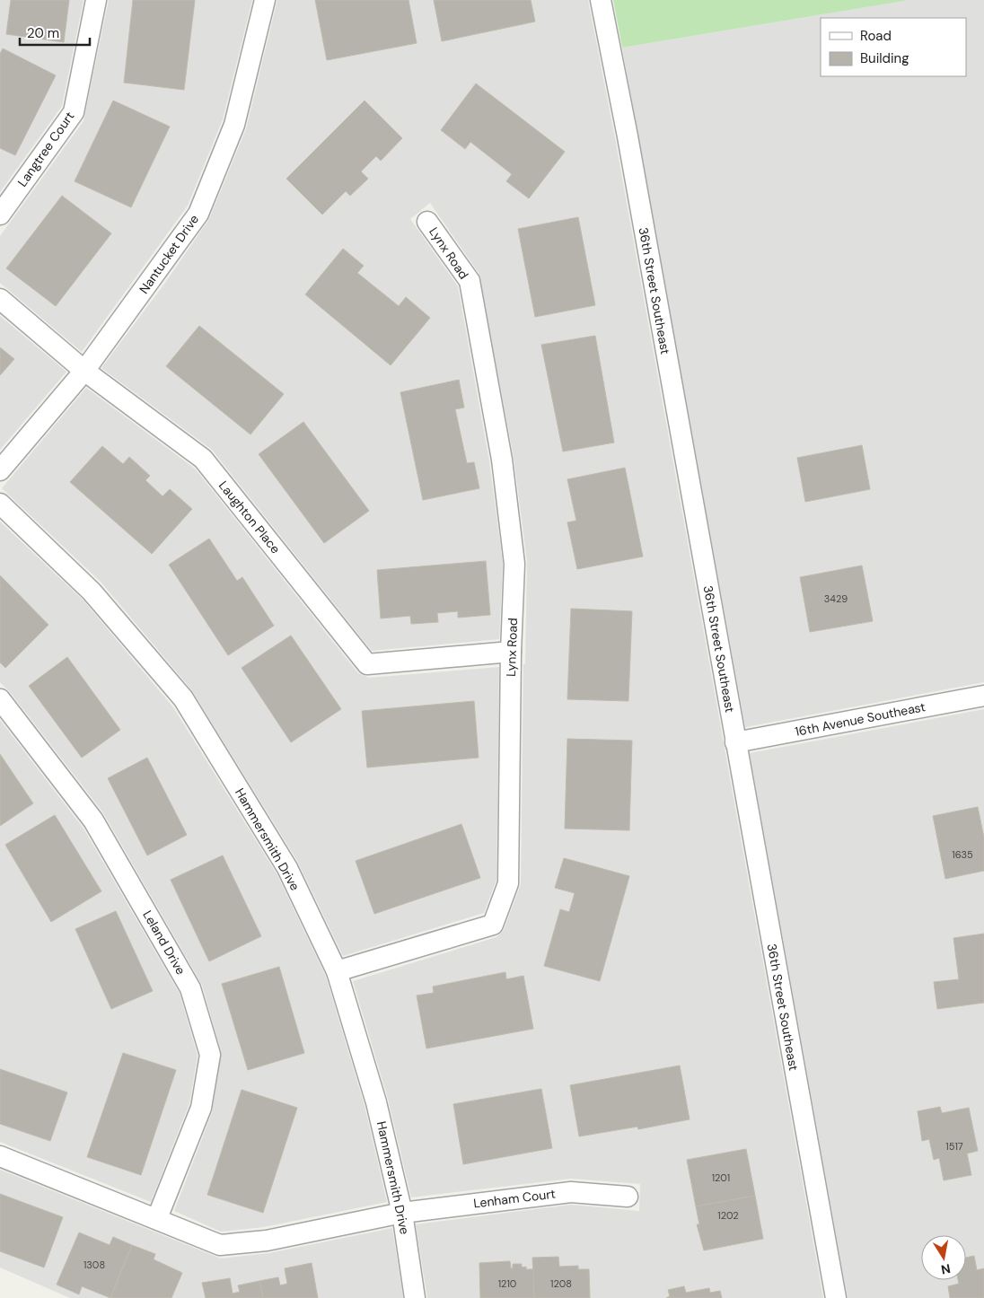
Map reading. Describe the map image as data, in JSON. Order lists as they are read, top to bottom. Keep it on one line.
{"streets":{"street":["Langtree Court","Lynx Road","Nantucket Drive","36th Street Southeast","Laughton Place","16th Avenue Southeast","Hammersmith Drive","Leland Drive","Lenham Court"]},"crossings":[["Lynx Road","Laughton Place"],["Lynx Road","Hammersmith Drive"],["Nantucket Drive","Laughton Place"],["36th Street Southeast","16th Avenue Southeast"],["Hammersmith Drive","Lenham Court"]],"house_numbers":["3429","1635","1517","1201","1202","1308","1210","1208"],"legend":["Road","Building"],"scale_bar":"20 m","north":"bottom"}
